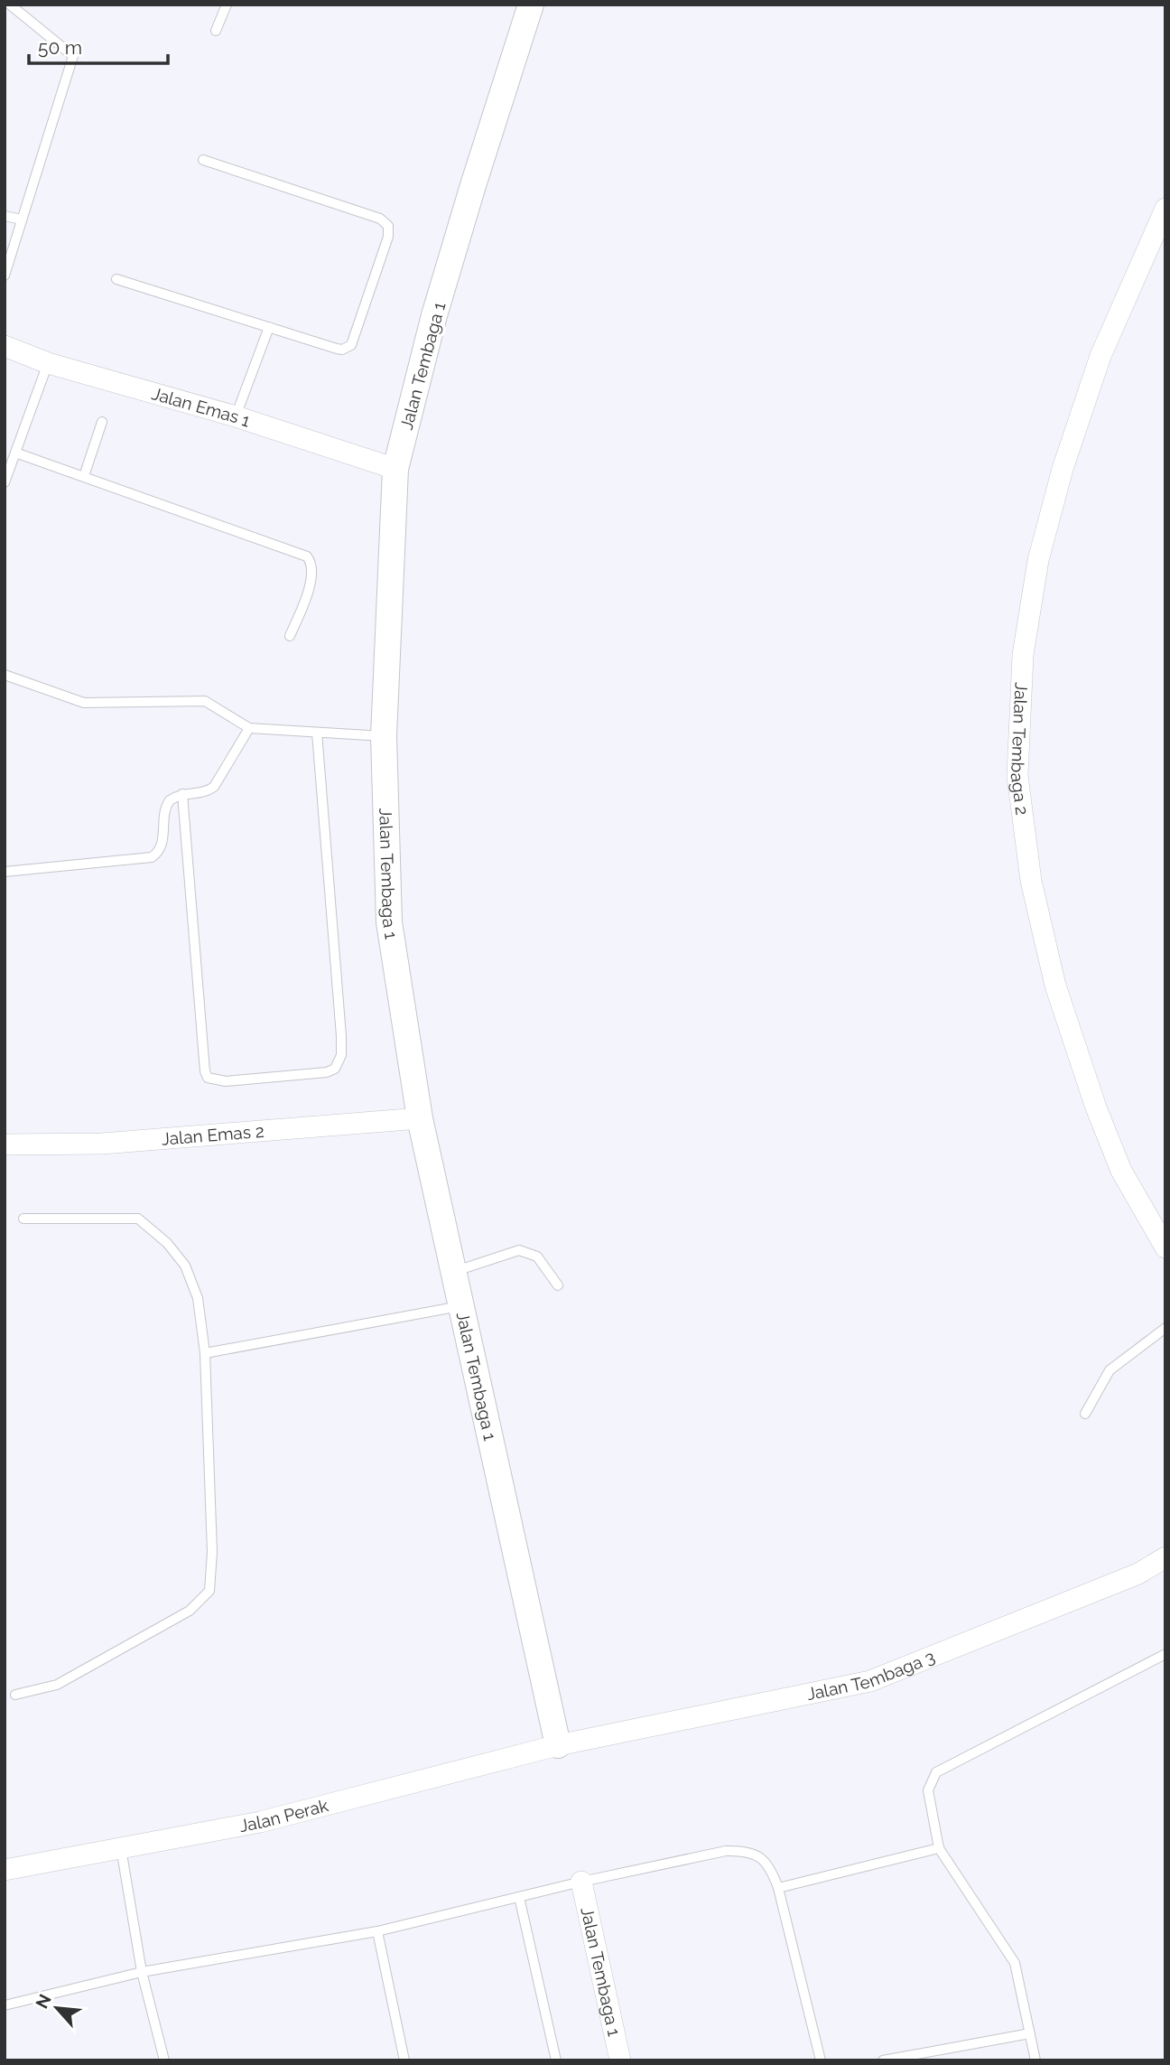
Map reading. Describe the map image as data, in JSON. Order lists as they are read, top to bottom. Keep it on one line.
{"streets":{"street":["Jalan Tembaga 1","Jalan Emas 1","Jalan Tembaga 2","Jalan Emas 2","Jalan Tembaga 3","Jalan Perak"]},"crossings":[["Jalan Tembaga 1","Jalan Emas 1"],["Jalan Tembaga 1","Jalan Emas 2"],["Jalan Tembaga 1","Jalan Tembaga 3"],["Jalan Tembaga 1","Jalan Perak"],["Jalan Tembaga 3","Jalan Perak"]],"scale_bar":"50 m","north":"top left"}
